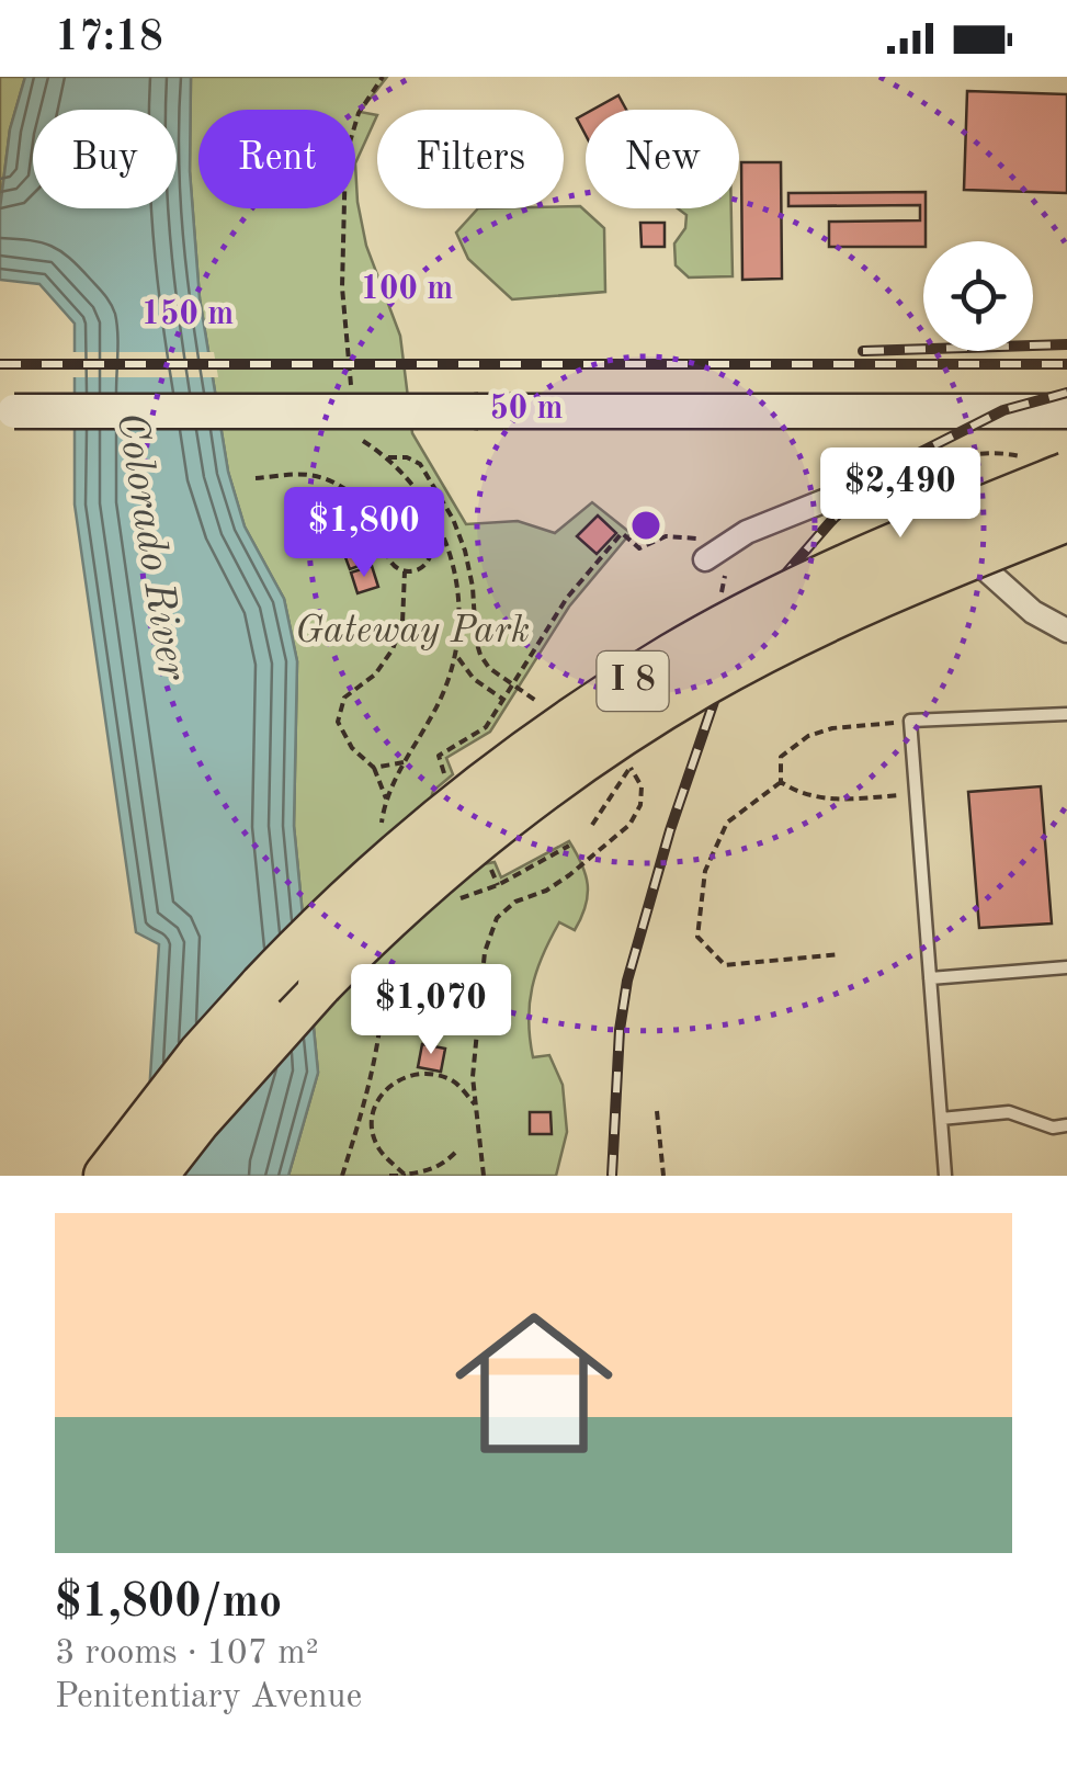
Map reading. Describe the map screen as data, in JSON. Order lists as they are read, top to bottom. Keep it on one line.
{"streets":{"highway":["I 8"]},"water":["Colorado River"],"parks":["Gateway Park"],"page":{"status":"17:18","chip":["Buy","Rent","Filters","New"],"price":["$2,490","$1,800","$1,070"],"list":[{"name":"$1,800/mo","note":"3 rooms · 107 m² · Penitentiary Avenue"}]},"rings":["100 m","150 m","50 m"]}
